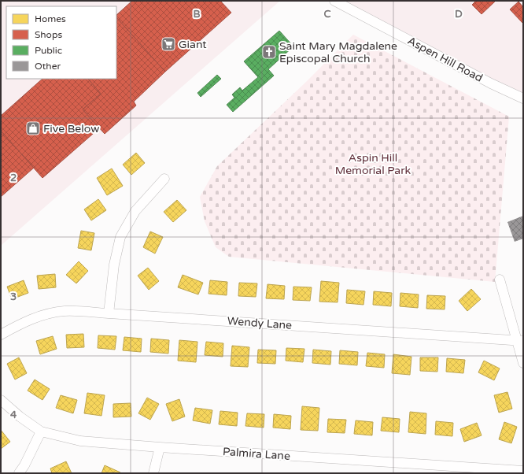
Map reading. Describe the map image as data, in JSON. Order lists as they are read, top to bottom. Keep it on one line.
{"streets":{"street":["Aspen Hill Road","Wendy Lane","Palmira Lane"]},"parks":["Aspin Hill Memorial Park"],"places":{"supermarket":["Giant"],"church":["Saint Mary Magdalene Episcopal Church"],"shop":["Five Below"]},"legend":["Homes","Shops","Public","Other"],"grid":{"columns":["B","C","D"],"rows":["2","3","4"]}}
